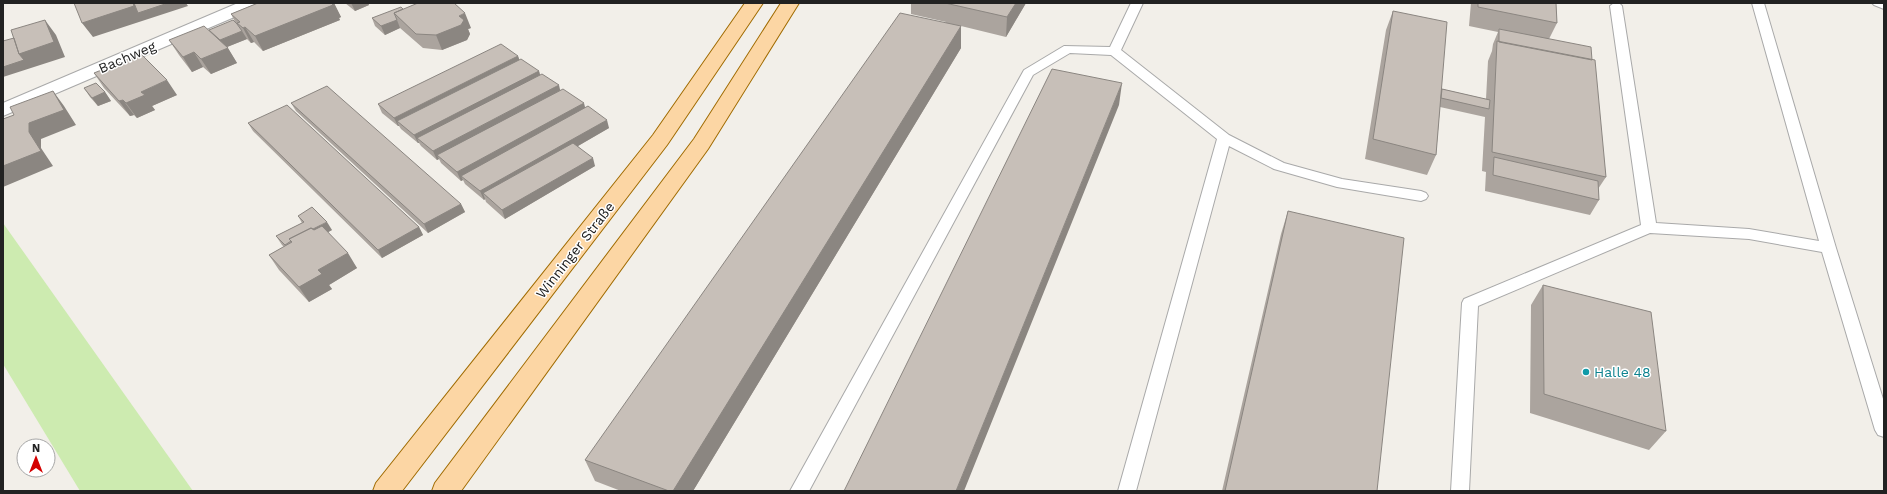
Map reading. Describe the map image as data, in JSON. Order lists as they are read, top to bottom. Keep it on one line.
{"streets":{"main road":["Winninger Straße"],"street":["Bachweg"]},"places":["Halle 48"],"north":"top"}
